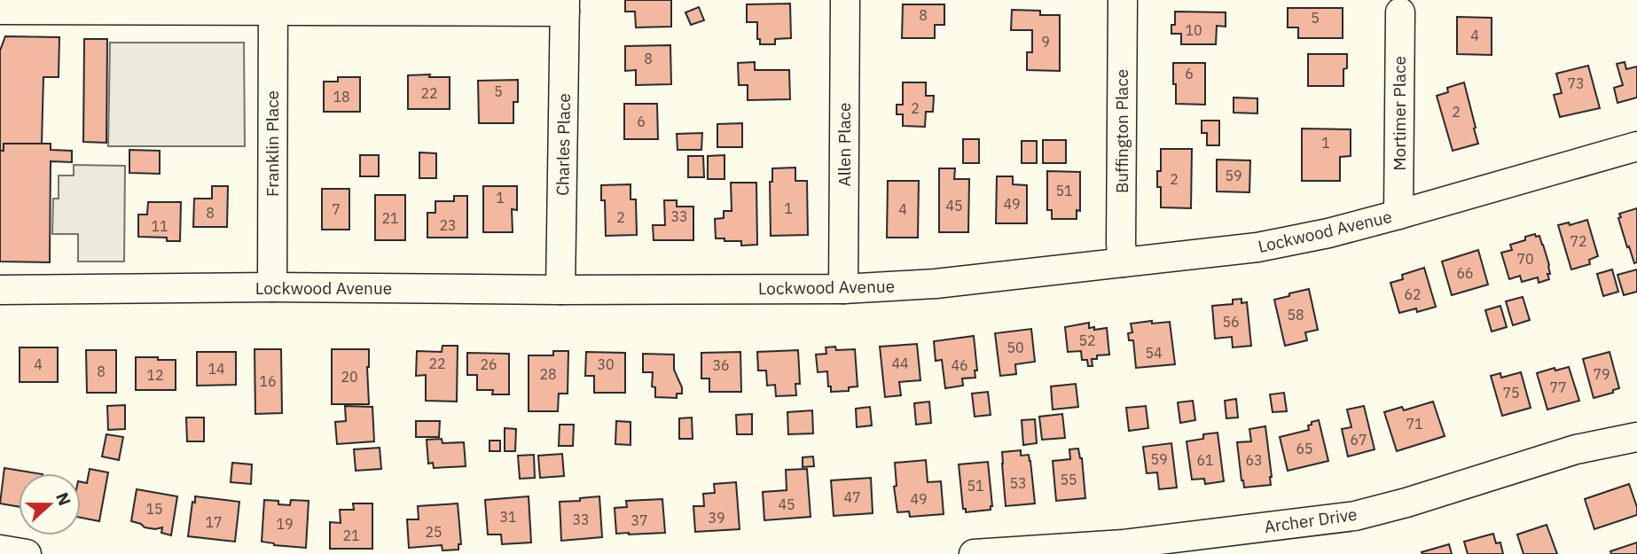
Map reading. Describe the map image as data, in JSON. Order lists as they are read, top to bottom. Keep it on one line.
{"streets":{"street":["Mortimer Place","Buffington Place","Franklin Place","Charles Place","Allen Place","Lockwood Avenue","Archer Drive"]},"crossings":[["Mortimer Place","Lockwood Avenue"],["Buffington Place","Lockwood Avenue"],["Franklin Place","Lockwood Avenue"],["Charles Place","Lockwood Avenue"],["Allen Place","Lockwood Avenue"]],"house_numbers":["8","5","10","4","9","8","6","73","5","22","18","2","2","6","1","59","2","51","1","49","45","1","7","4","8","33","2","21","23","11","72","70","66","62","58","56","52","50","54","22","44","4","26","30","36","46","14","8","28","79","12","20","16","77","75","71","67","65","59","61","63","55","53","51","47","49","45","15","31","39","33","37","17","19","25","21"],"north":"right"}
